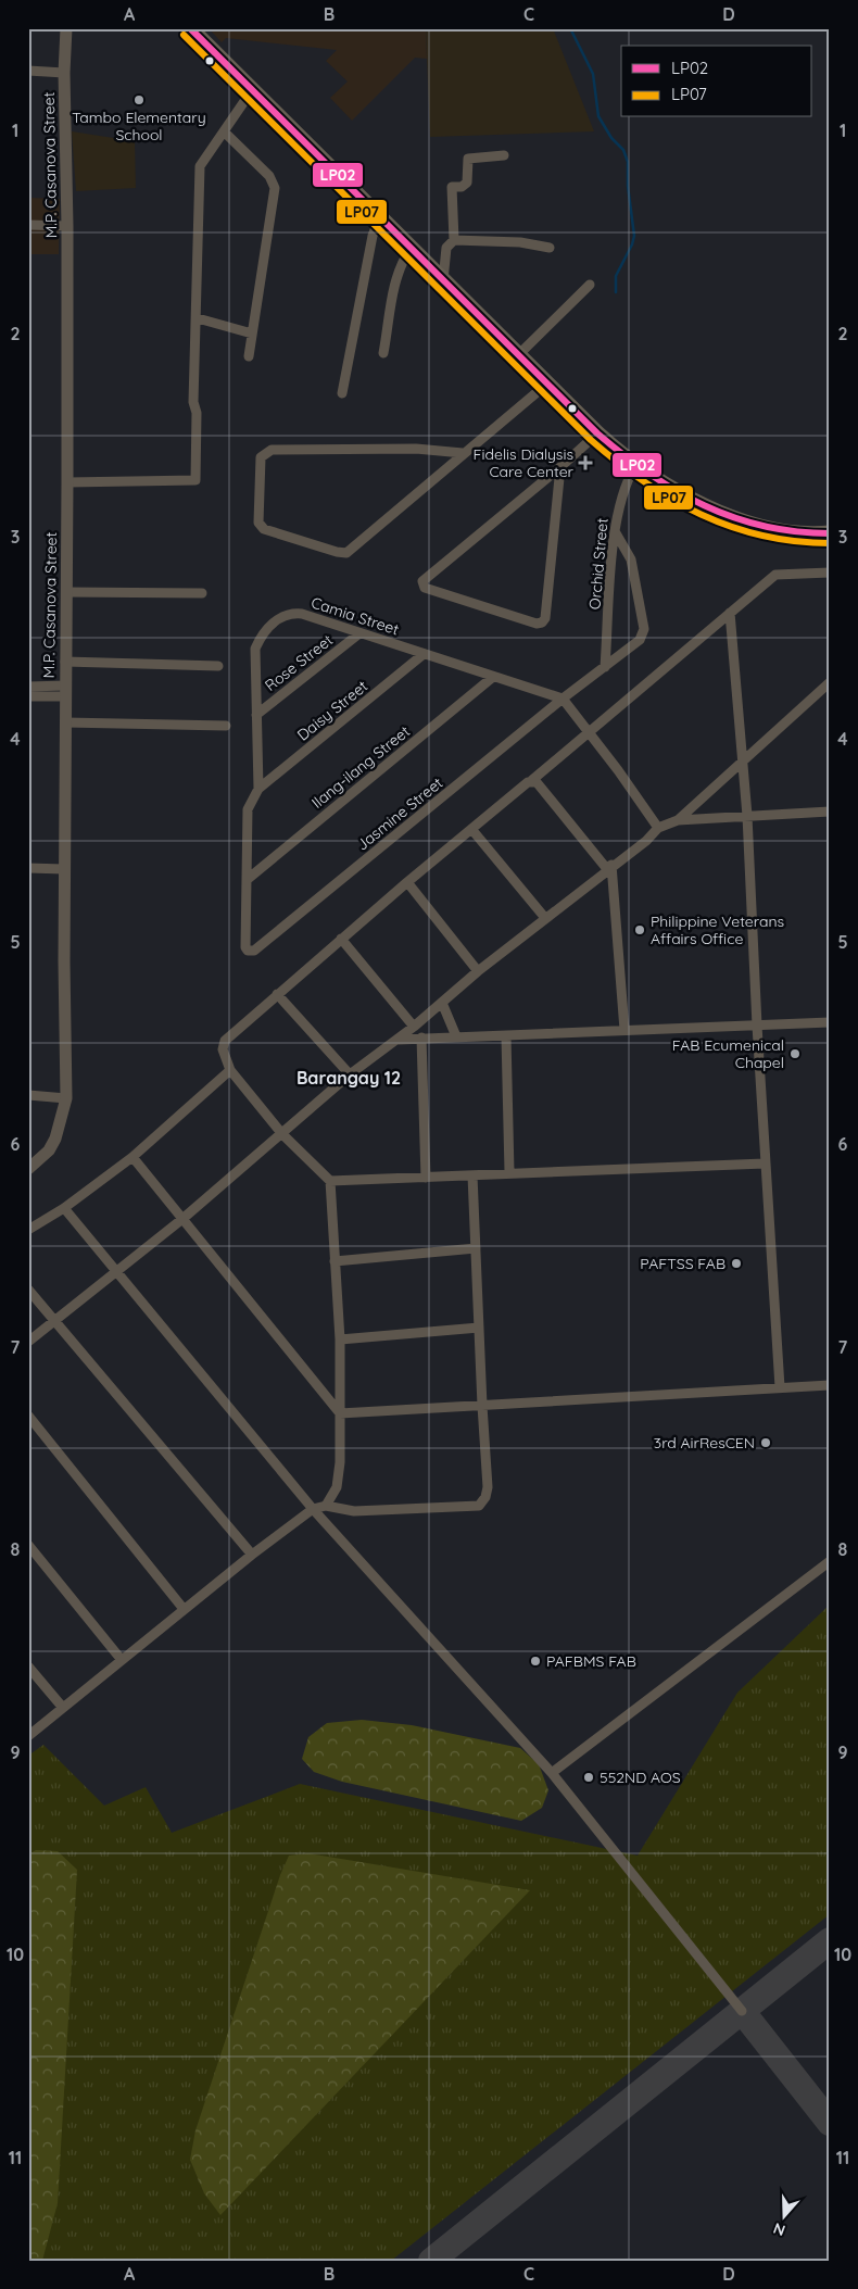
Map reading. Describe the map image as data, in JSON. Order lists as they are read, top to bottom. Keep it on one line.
{"streets":{"street":["M.P. Casanova Street","Orchid Street","Camia Street","Rose Street","Daisy Street","Ilang-ilang Street","Jasmine Street"]},"crossings":[["Orchid Street","Jasmine Street"],["Camia Street","Rose Street"],["Camia Street","Daisy Street"],["Camia Street","Ilang-ilang Street"],["Camia Street","Jasmine Street"],["Ilang-ilang Street","Jasmine Street"]],"districts":["Barangay 12"],"places":{"other":["Tambo Elementary School","Philippine Veterans Affairs Office","FAB Ecumenical Chapel","PAFTSS FAB","3rd AirResCEN","PAFBMS FAB","552ND AOS"],"health":["Fidelis Dialysis Care Center"]},"lines":["transit line LP02","transit line LP07"],"legend":["LP02","LP07"],"north":"bottom","grid":{"columns":["A","B","C","D"],"rows":["1","2","3","4","5","6","7","8","9","10","11"]}}
